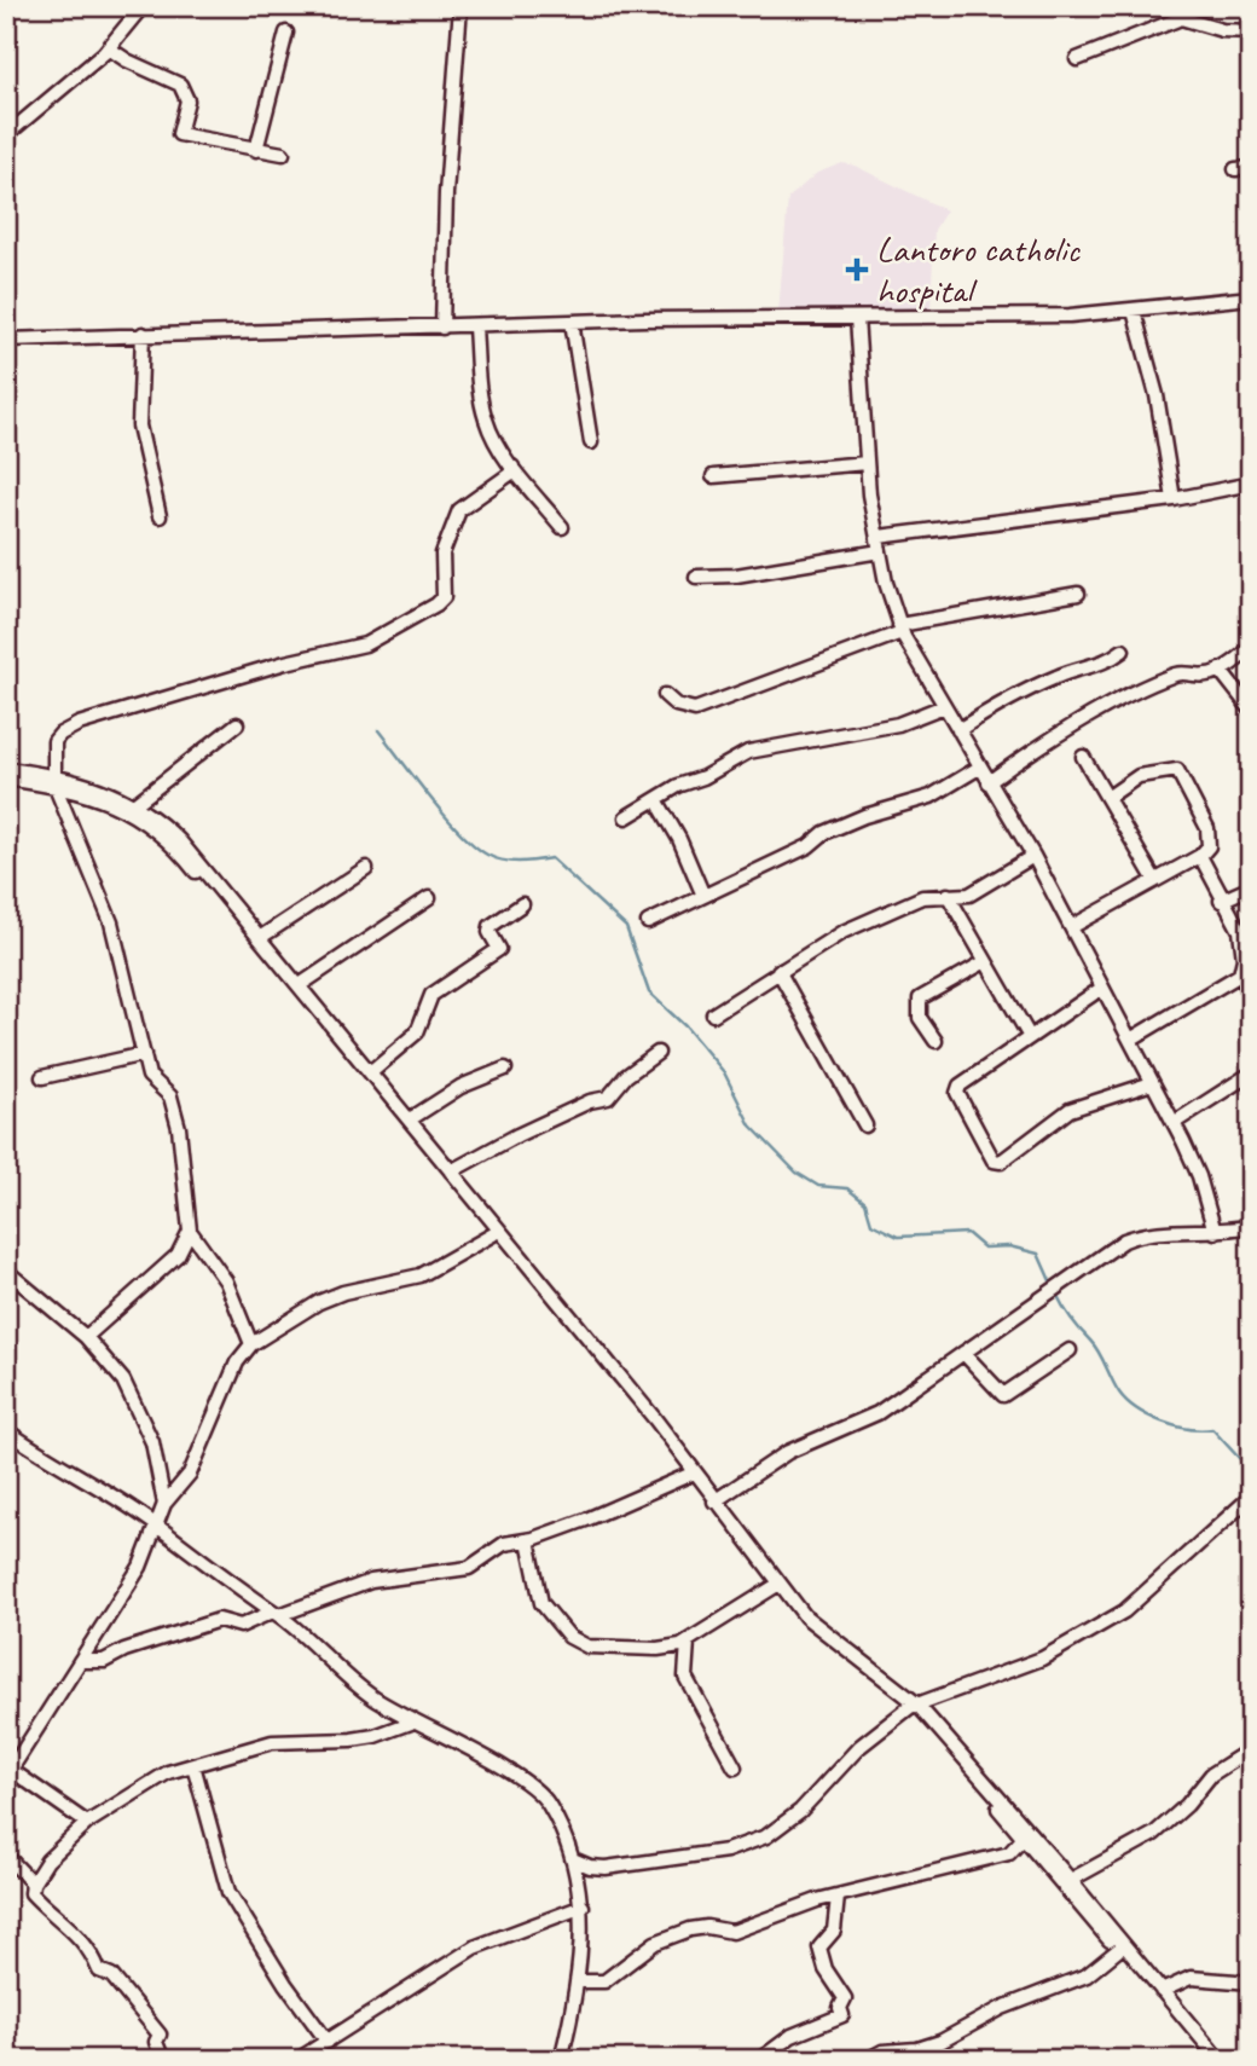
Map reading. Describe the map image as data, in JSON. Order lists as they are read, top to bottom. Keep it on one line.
{"places":{"health":["Lantoro catholic hospital"]}}
